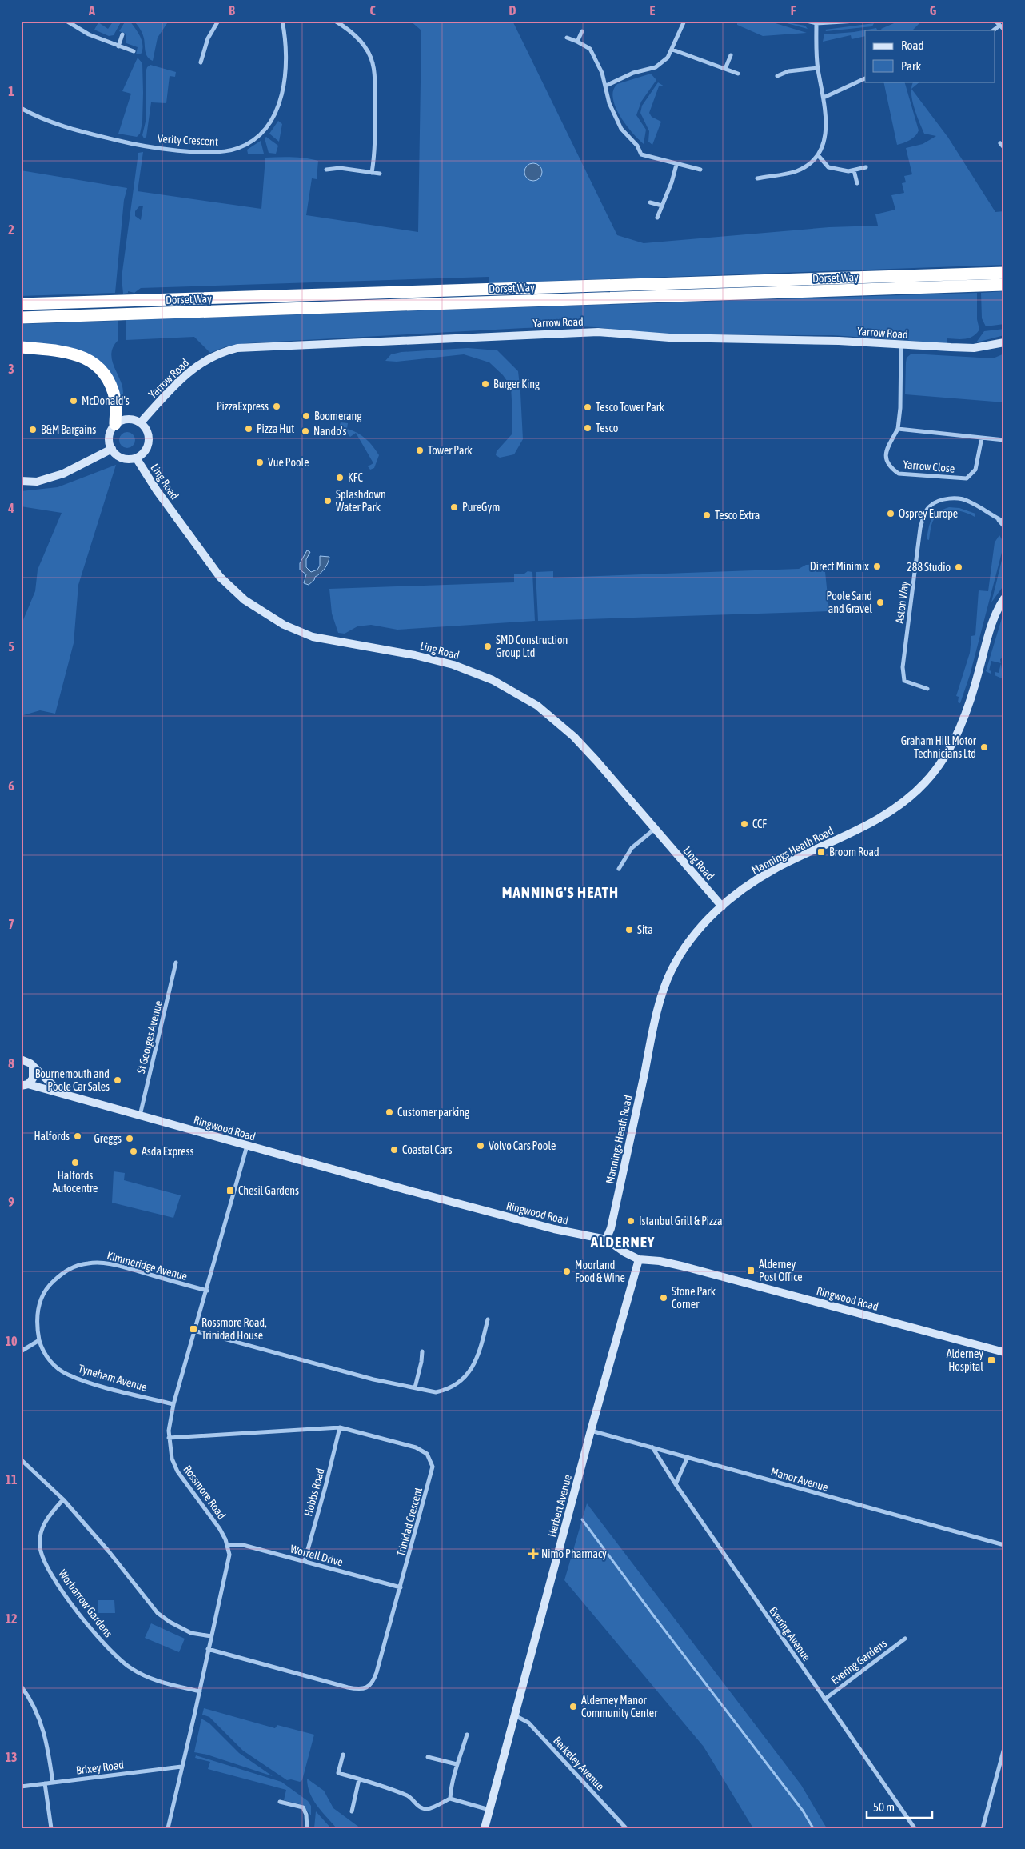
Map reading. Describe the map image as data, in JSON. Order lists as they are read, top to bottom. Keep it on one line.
{"streets":{"highway":["Dorset Way"],"street":["Verity Crescent","Yarrow Road","Yarrow Close","Ling Road","Aston Way","Mannings Heath Road","St Georges Avenue","Ringwood Road","Kimmeridge Avenue","Tyneham Avenue","Manor Avenue","Rossmore Road","Hobbs Road","Herbert Avenue","Trinidad Crescent","Worrell Drive","Worbarrow Gardens","Evering Avenue","Evering Gardens","Berkeley Avenue","Brixey Road"]},"crossings":[["Yarrow Road","Yarrow Close"],["Yarrow Road","Ling Road"],["Ling Road","Mannings Heath Road"],["Mannings Heath Road","Ringwood Road"],["St Georges Avenue","Ringwood Road"],["Ringwood Road","Rossmore Road"],["Ringwood Road","Herbert Avenue"],["Kimmeridge Avenue","Tyneham Avenue"],["Kimmeridge Avenue","Rossmore Road"],["Tyneham Avenue","Rossmore Road"],["Manor Avenue","Herbert Avenue"],["Manor Avenue","Evering Avenue"],["Rossmore Road","Trinidad Crescent"],["Rossmore Road","Worrell Drive"],["Rossmore Road","Worbarrow Gardens"],["Rossmore Road","Brixey Road"],["Hobbs Road","Trinidad Crescent"],["Hobbs Road","Worrell Drive"],["Herbert Avenue","Berkeley Avenue"],["Trinidad Crescent","Worrell Drive"],["Evering Avenue","Evering Gardens"]],"districts":["MANNING'S HEATH","ALDERNEY"],"places":{"other":["Burger King","McDonald's","PizzaExpress","Tesco Tower Park","Boomerang","Tesco","Pizza Hut","B&M Bargains","Nando's","Tower Park","Vue Poole","KFC","Splashdown Water Park","PureGym","Osprey Europe","Tesco Extra","Direct Minimix","288 Studio","Poole Sand and Gravel","SMD Construction Group Ltd","Graham Hill Motor Technicians Ltd","CCF","Sita","Bournemouth and Poole Car Sales","Customer parking","Halfords","Greggs","Volvo Cars Poole","Coastal Cars","Asda Express","Halfords Autocentre","Istanbul Grill & Pizza","Moorland Food & Wine","Stone Park Corner","Alderney Manor Community Center"],"transit":["Broom Road","Chesil Gardens","Alderney Post Office","Rossmore Road, Trinidad House","Alderney Hospital"],"health":["Nimo Pharmacy"]},"legend":["Road","Park"],"scale_bar":"50 m","grid":{"columns":["A","B","C","D","E","F","G"],"rows":["1","2","3","4","5","6","7","8","9","10","11","12","13"]}}
